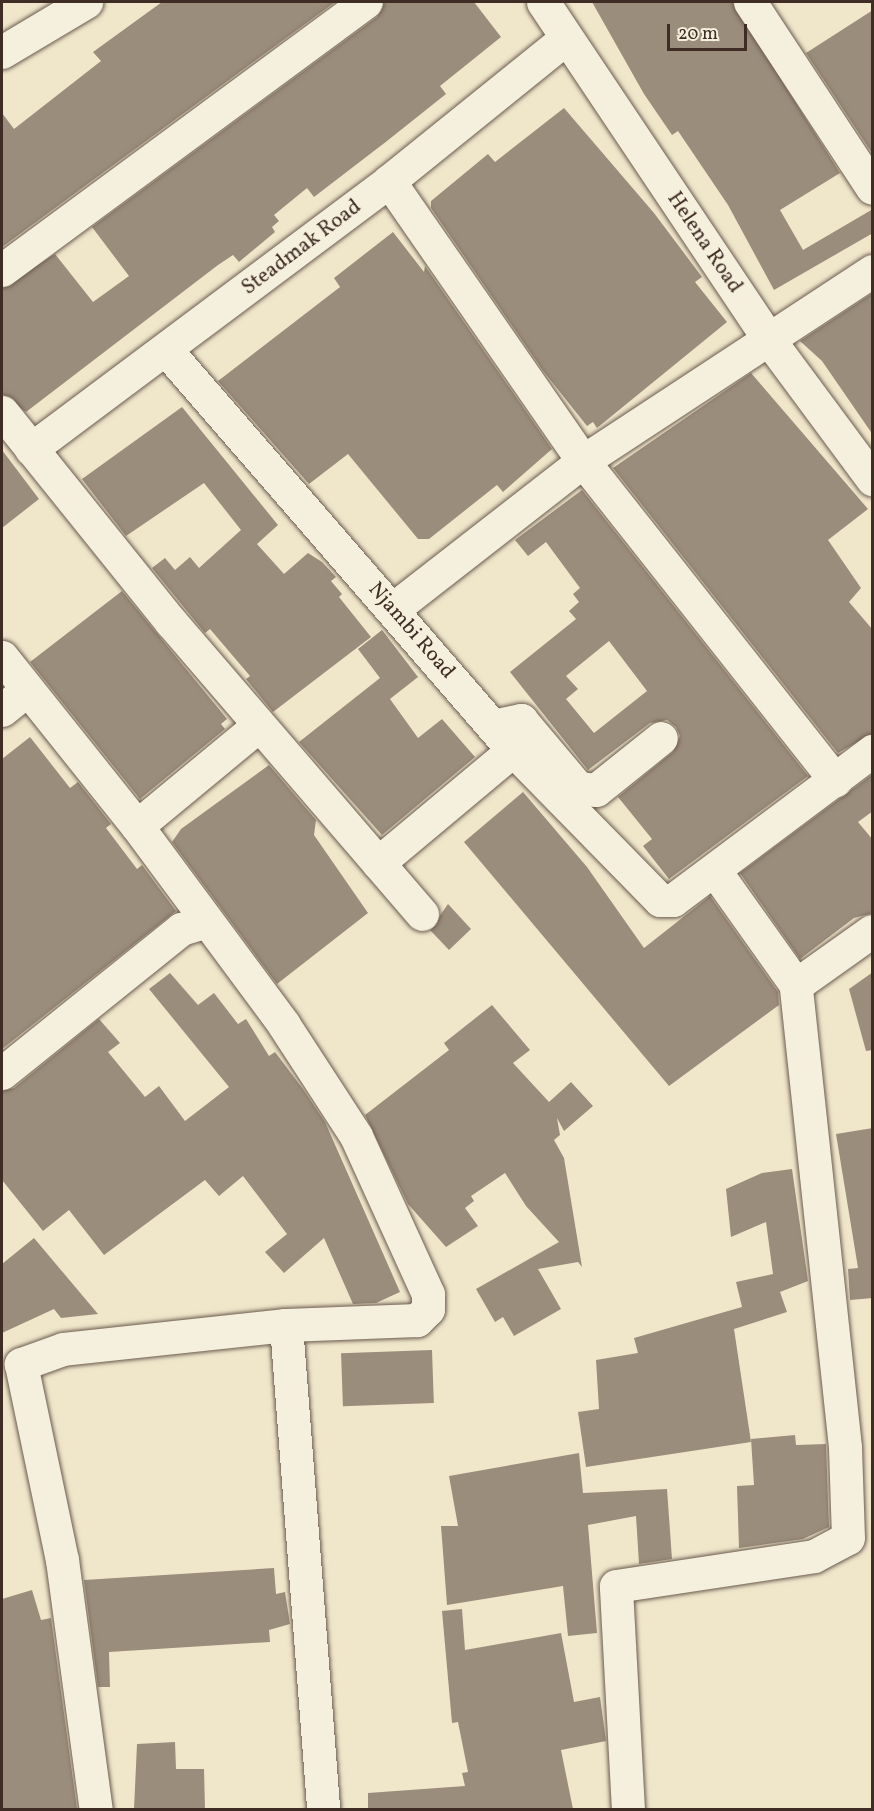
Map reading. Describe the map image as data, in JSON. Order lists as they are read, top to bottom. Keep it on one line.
{"streets":{"street":["Helena Road","Steadmak Road","Njambi Road"]},"crossings":[["Helena Road","Steadmak Road"],["Steadmak Road","Njambi Road"]],"scale_bar":"20 m"}
